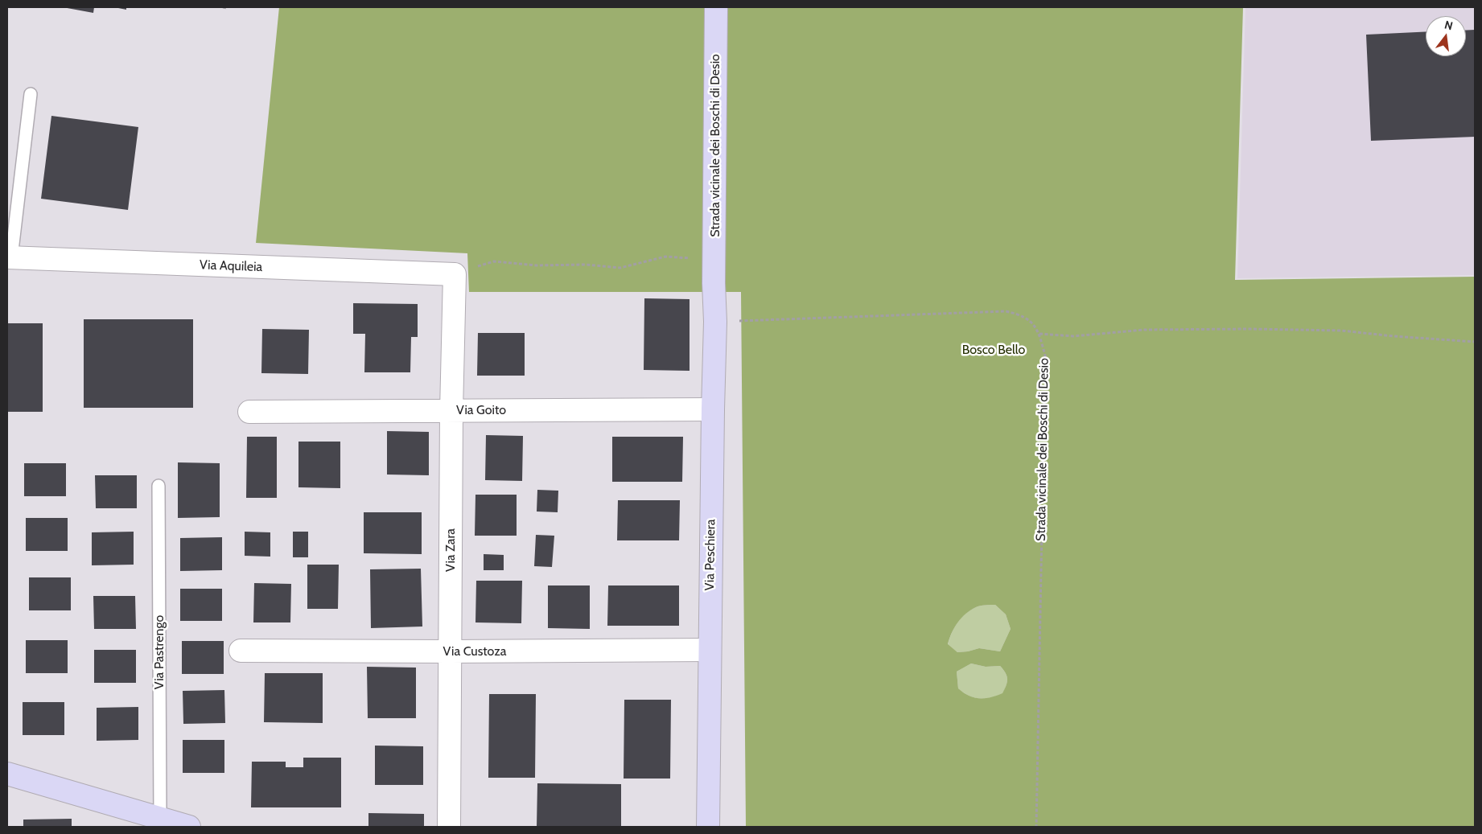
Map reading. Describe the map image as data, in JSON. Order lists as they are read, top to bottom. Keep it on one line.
{"streets":{"street":["Strada vicinale dei Boschi di Desio","Via Aquileia","Via Goito","Via Zara","Via Peschiera","Via Custoza"],"lane":["Via Pastrengo"]},"crossings":[["Strada vicinale dei Boschi di Desio","Via Peschiera"],["Via Aquileia","Via Zara"],["Via Goito","Via Zara"],["Via Goito","Via Peschiera"],["Via Zara","Via Custoza"],["Via Peschiera","Via Custoza"]],"parks":["Bosco Bello"],"north":"top"}
